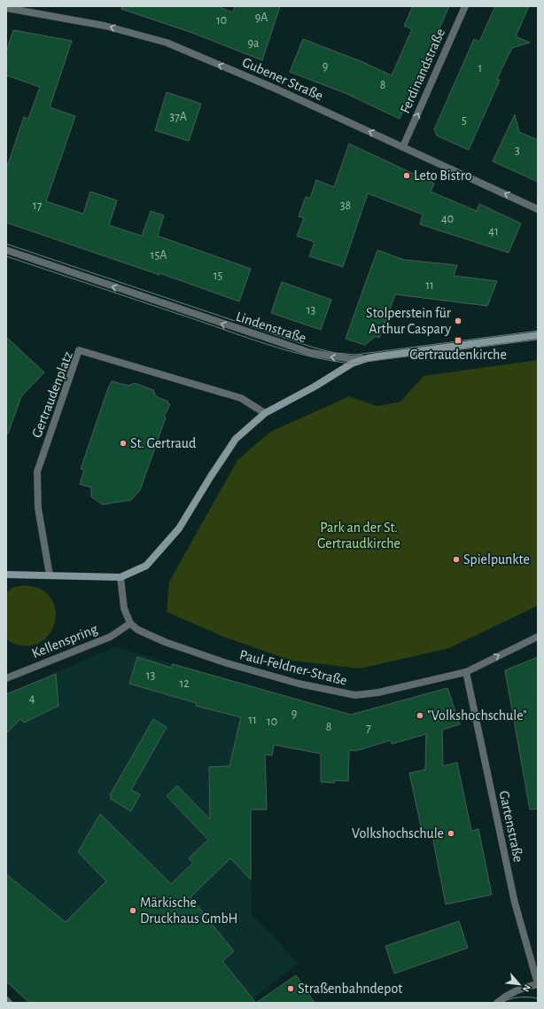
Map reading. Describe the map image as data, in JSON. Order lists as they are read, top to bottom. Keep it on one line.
{"streets":{"street":["Ferdinandstraße","Gubener Straße","Lindenstraße","Gertraudenplatz","Kellenspring","Paul-Feldner-Straße","Gartenstraße"]},"crossings":[["Ferdinandstraße","Gubener Straße"],["Kellenspring","Paul-Feldner-Straße"],["Paul-Feldner-Straße","Gartenstraße"]],"one_way":["Ferdinandstraße","Gubener Straße","Lindenstraße"],"parks":["Park an der St. Gertraudkirche"],"places":{"other":["Leto Bistro","Stolperstein für Arthur Caspary","St. Gertraud","Spielpunkte","\"Volkshochschule\"","Volkshochschule","Märkische Druckhaus GmbH","Straßenbahndepot"],"transit":["Gertraudenkirche"]},"house_numbers":["9A","10","9a","9","1","8","37A","5","3","17","38","40","41","15A","15","11","13","13","12","4","9","11","10","8","7"],"north":"bottom right"}
